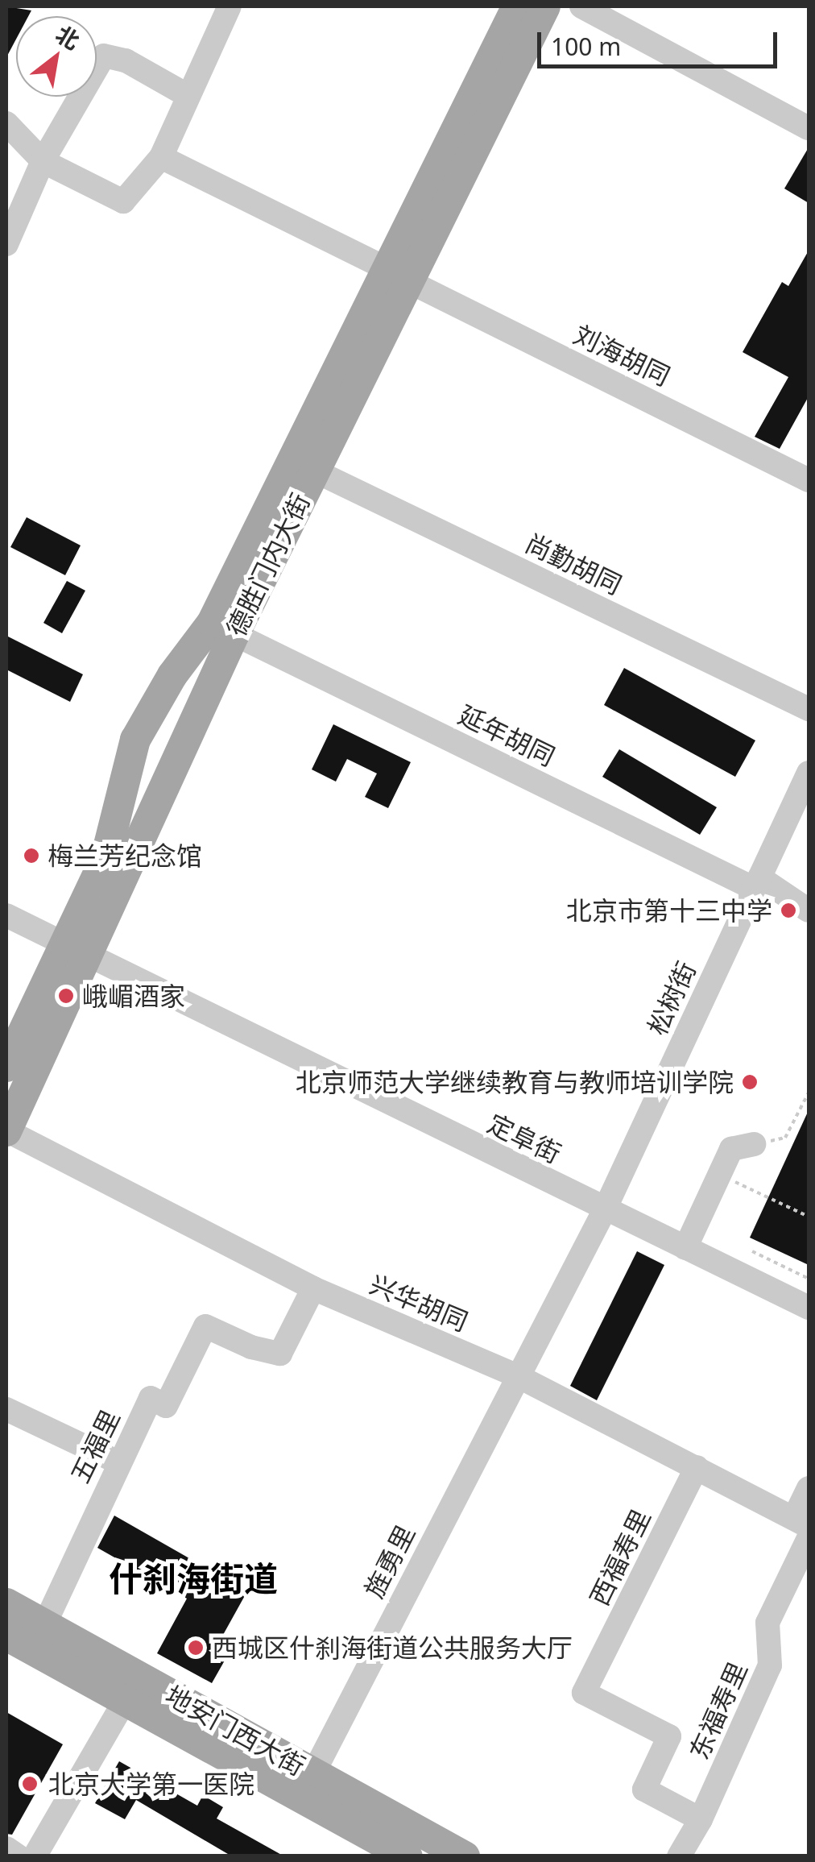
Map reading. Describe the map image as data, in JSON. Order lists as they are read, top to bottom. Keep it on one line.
{"streets":{"main road":["德胜门内大街","地安门西大街"],"street":["刘海胡同","尚勤胡同","延年胡同","松树街","定阜街","兴华胡同","五福里","西福寿里","旌勇里","东福寿里"]},"crossings":[["刘海胡同","德胜门内大街"],["尚勤胡同","德胜门内大街"],["德胜门内大街","延年胡同"],["德胜门内大街","定阜街"],["德胜门内大街","兴华胡同"],["延年胡同","松树街"],["松树街","定阜街"],["松树街","兴华胡同"],["松树街","旌勇里"],["兴华胡同","五福里"],["兴华胡同","西福寿里"],["兴华胡同","旌勇里"],["五福里","地安门西大街"],["西福寿里","东福寿里"],["旌勇里","地安门西大街"]],"districts":["什刹海街道"],"places":["梅兰芳纪念馆","北京市第十三中学","峨嵋酒家","北京师范大学继续教育与教师培训学院","西城区什刹海街道公共服务大厅","北京大学第一医院"],"scale_bar":"100 m","north":"top right"}
